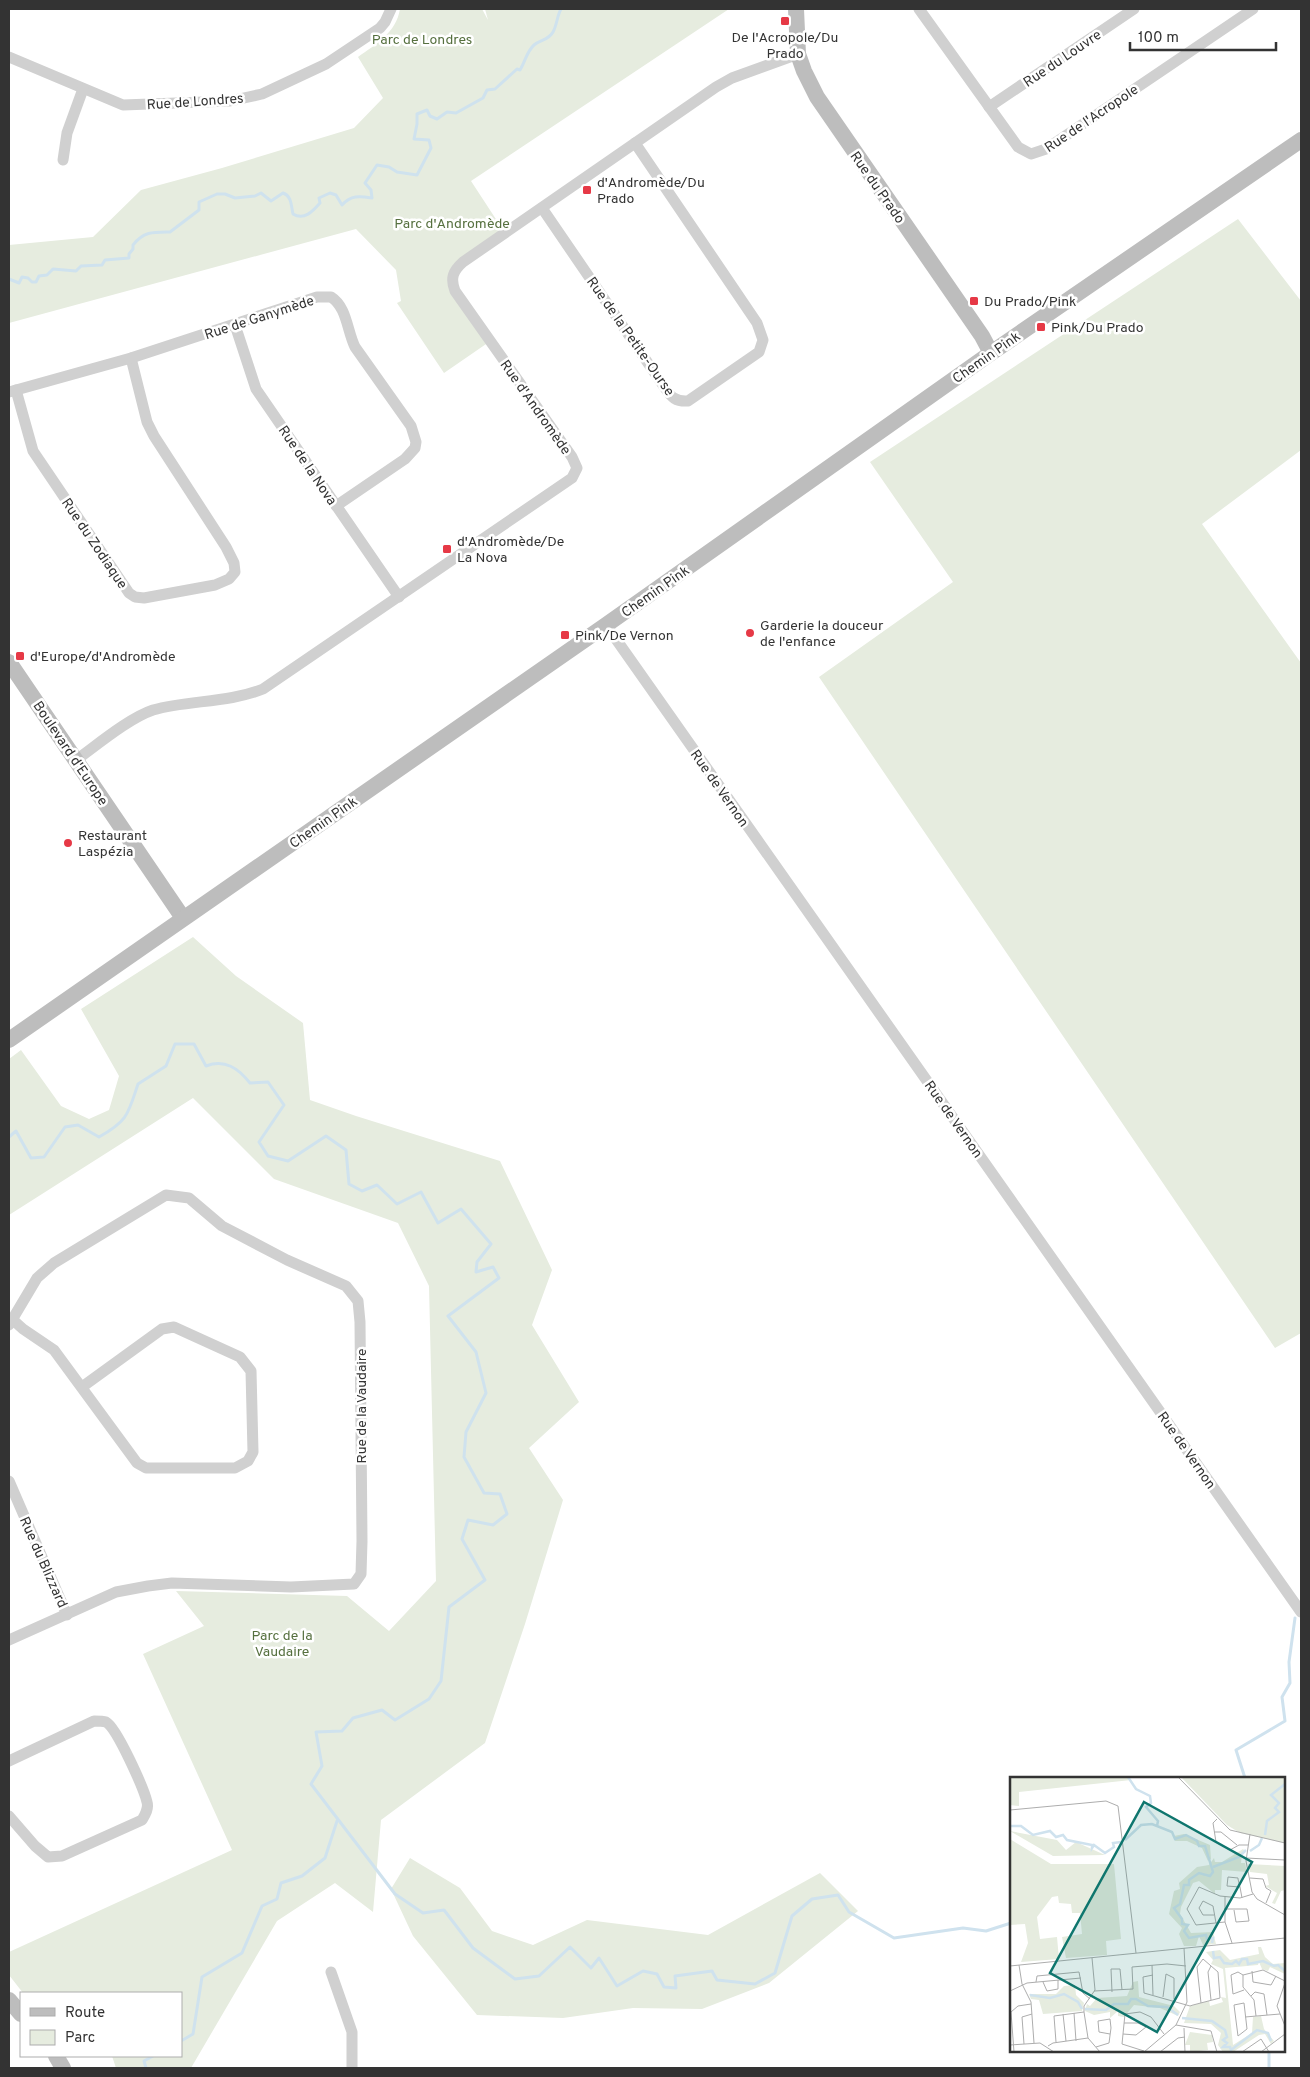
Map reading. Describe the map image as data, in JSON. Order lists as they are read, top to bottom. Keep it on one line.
{"streets":{"main road":["Rue du Prado","Chemin Pink","Boulevard d'Europe"],"street":["Rue du Louvre","Rue de Londres","Rue de l'Acropole","Rue de Ganymède","Rue de la Petite-Ourse","Rue d'Andromède","Rue de la Nova","Rue du Zodiaque","Rue de Vernon","Rue de la Vaudaire","Rue du Blizzard"]},"crossings":[["Rue du Louvre","Rue de l'Acropole"],["Rue du Prado","Chemin Pink"],["Rue du Prado","Rue d'Andromède"],["Rue de Ganymède","Rue de la Nova"],["Rue de Ganymède","Rue du Zodiaque"],["Rue de la Petite-Ourse","Rue d'Andromède"],["Chemin Pink","Boulevard d'Europe"],["Chemin Pink","Rue de Vernon"],["Rue d'Andromède","Rue de la Nova"],["Rue d'Andromède","Boulevard d'Europe"],["Rue de la Vaudaire","Rue du Blizzard"]],"parks":["Parc de Londres","Parc d'Andromède","Parc de la Vaudaire"],"places":{"transit":["De l'Acropole/Du Prado","d'Andromède/Du Prado","Du Prado/Pink","Pink/Du Prado","d'Andromède/De La Nova","Pink/De Vernon","d'Europe/d'Andromède"],"other":["Garderie la douceur de l'enfance","Restaurant Laspézia"]},"legend":["Route","Parc"],"scale_bar":"100 m"}
